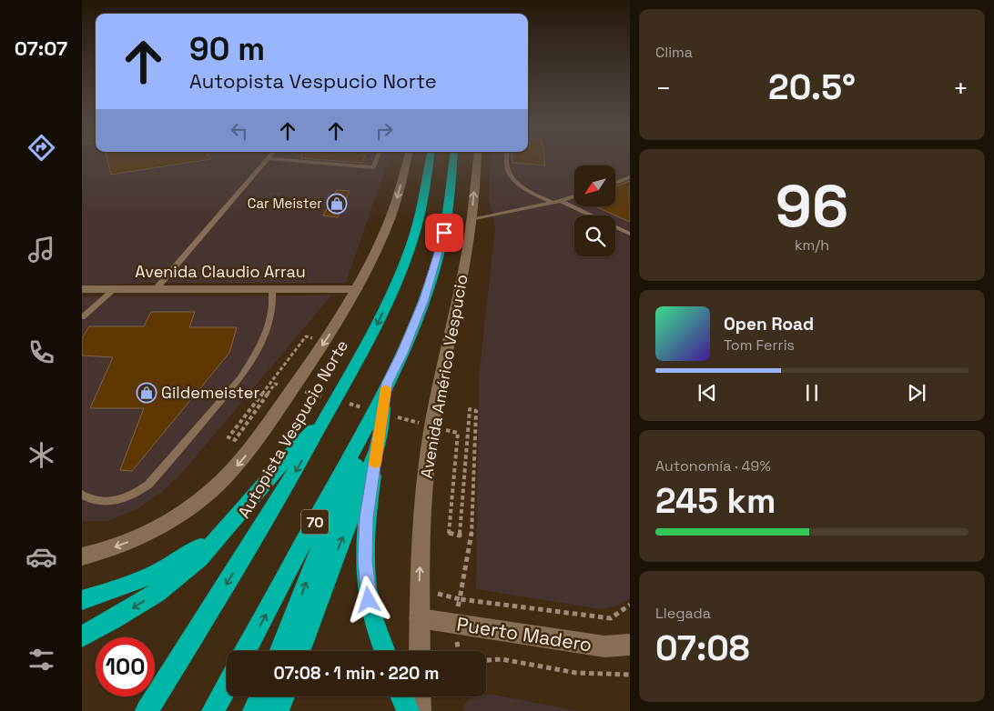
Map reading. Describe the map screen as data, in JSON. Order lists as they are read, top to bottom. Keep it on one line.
{"streets":{"highway":["Autopista Vespucio Norte","70"],"main road":["Avenida Claudio Arrau","Avenida Américo Vespucio","Puerto Madero"]},"crossings":[["Avenida Américo Vespucio","Puerto Madero"]],"places":{"shop":["Car Meister","Gildemeister"]},"north":"bottom left","page":{"tabs":"07:07","tile":["Clima",["96","km/h"],["Autonomía · 49%","245 km"],["Llegada","07:08"]],"turn":["90 m","Autopista Vespucio Norte"],"heat":["−","20.5°","+"],"song":["Open Road","Tom Ferris"],"limit":"100","trip":"07:08 · 1 min · 220 m"}}
